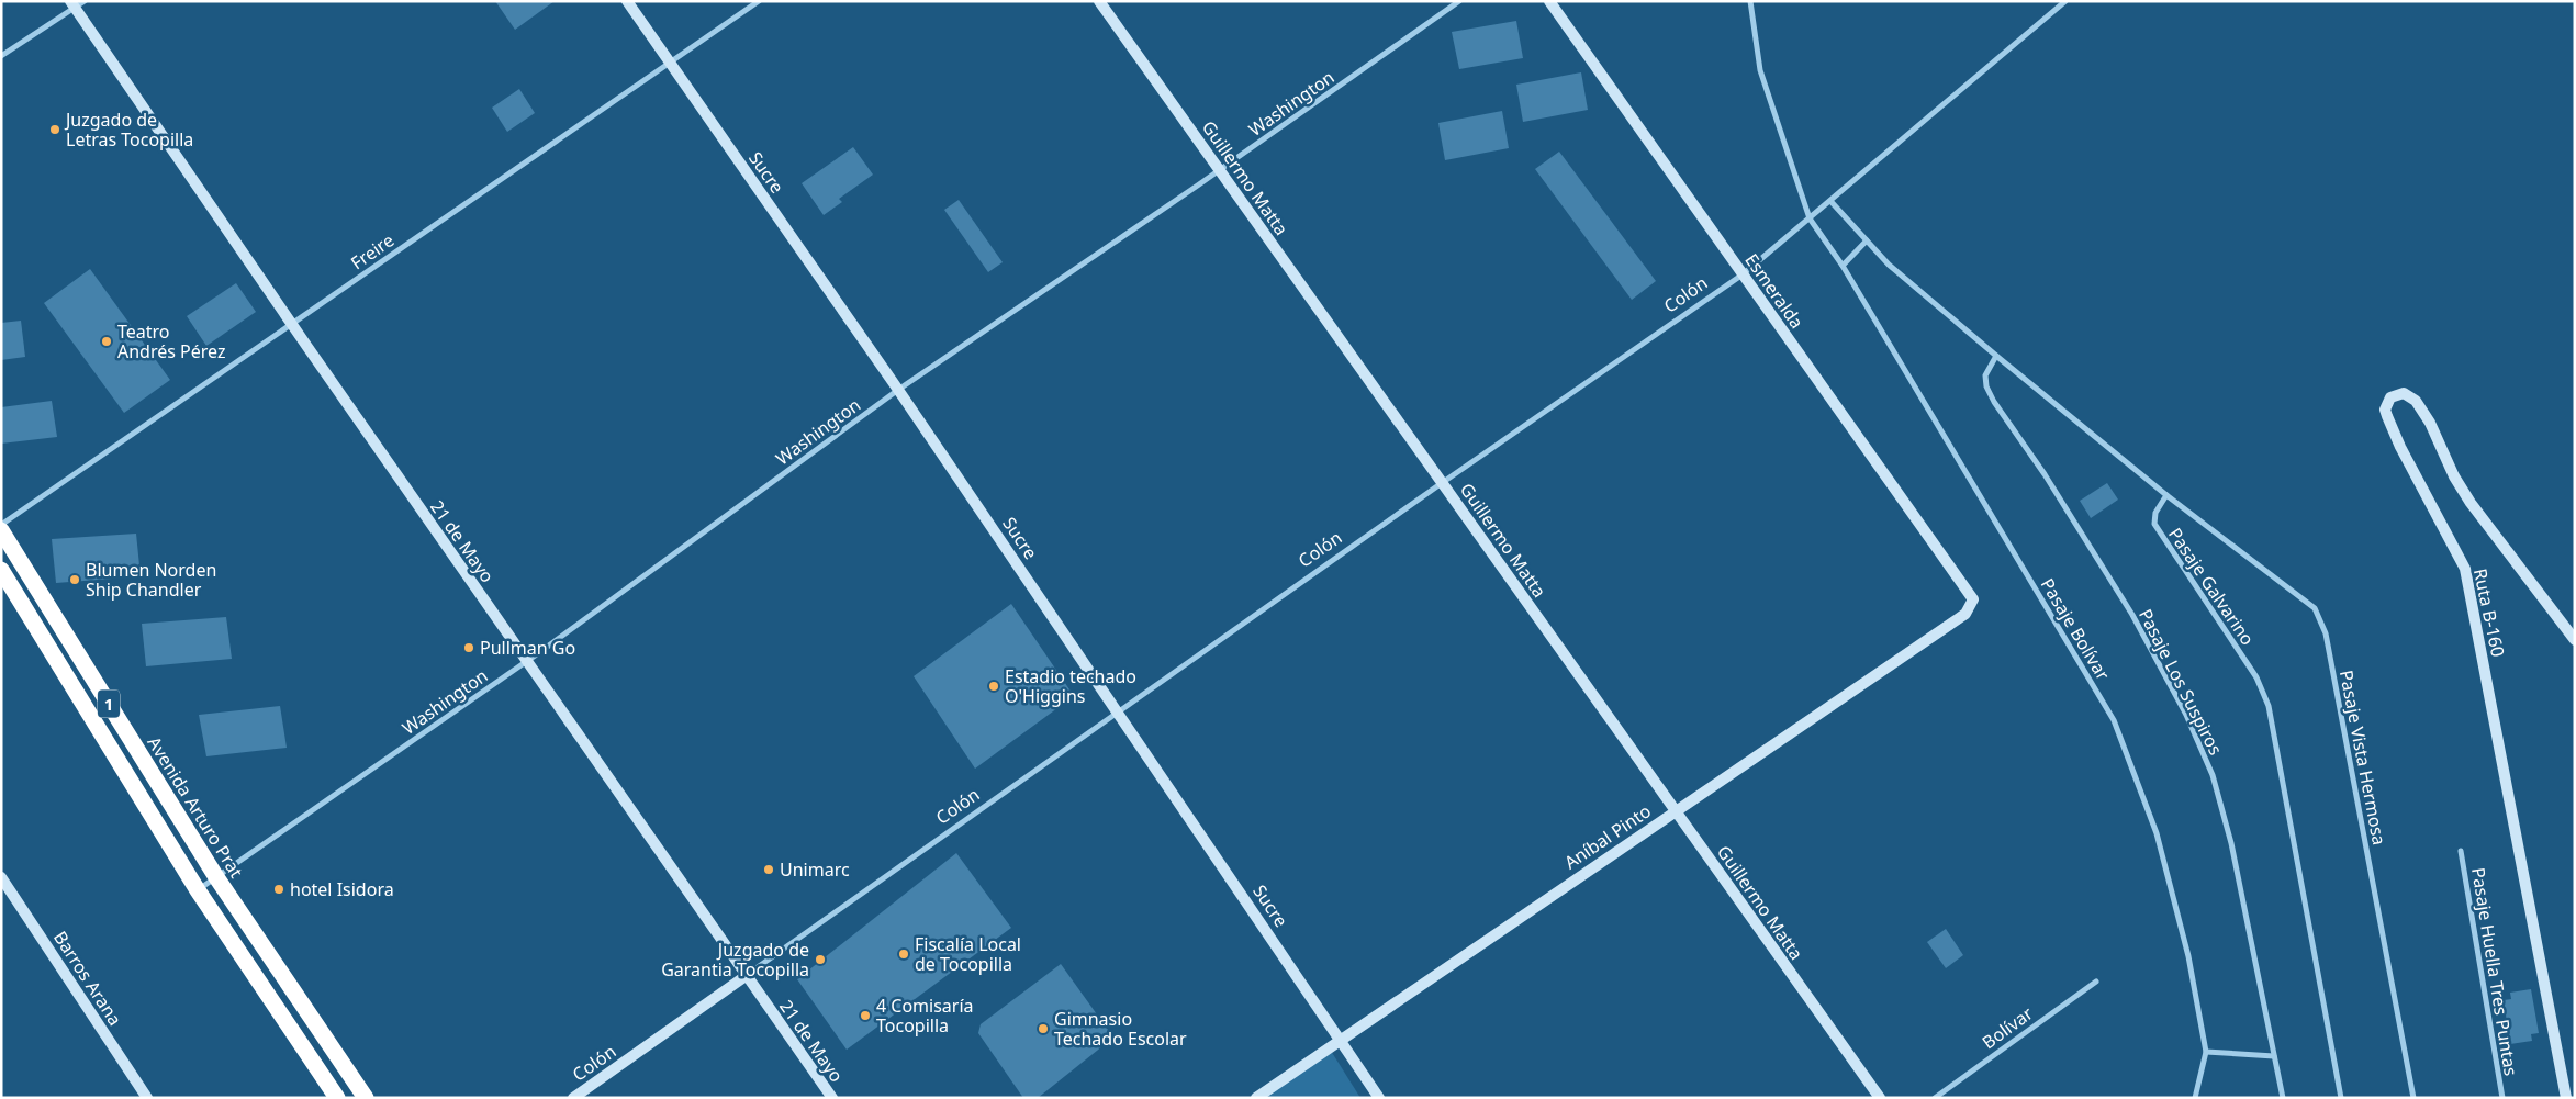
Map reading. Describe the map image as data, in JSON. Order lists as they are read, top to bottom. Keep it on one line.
{"streets":{"highway":["1","Avenida Arturo Prat"],"street":["Washington","Sucre","Guillermo Matta","Freire","Esmeralda","Colón","21 de Mayo","Pasaje Galvarino","Ruta B-160","Pasaje Bolívar","Pasaje Los Suspiros","Pasaje Vista Hermosa","Aníbal Pinto","Pasaje Huella Tres Puntas","Barros Arana","Bolívar"]},"crossings":[["Washington","Sucre"],["Washington","Guillermo Matta"],["Washington","21 de Mayo"],["Washington","1"],["Washington","Avenida Arturo Prat"],["Sucre","Freire"],["Sucre","Colón"],["Sucre","Aníbal Pinto"],["Guillermo Matta","Colón"],["Guillermo Matta","Aníbal Pinto"],["Freire","21 de Mayo"],["Esmeralda","Colón"],["Esmeralda","Aníbal Pinto"],["Colón","21 de Mayo"],["Colón","Pasaje Bolívar"],["Pasaje Galvarino","Pasaje Vista Hermosa"]],"places":["Juzgado de Letras Tocopilla","Teatro Andrés Pérez","Blumen Norden Ship Chandler","Pullman Go","Estadio techado O'Higgins","Unimarc","hotel Isidora","Fiscalía Local de Tocopilla","Juzgado de Garantia Tocopilla","4 Comisaría Tocopilla","Gimnasio Techado Escolar"]}
